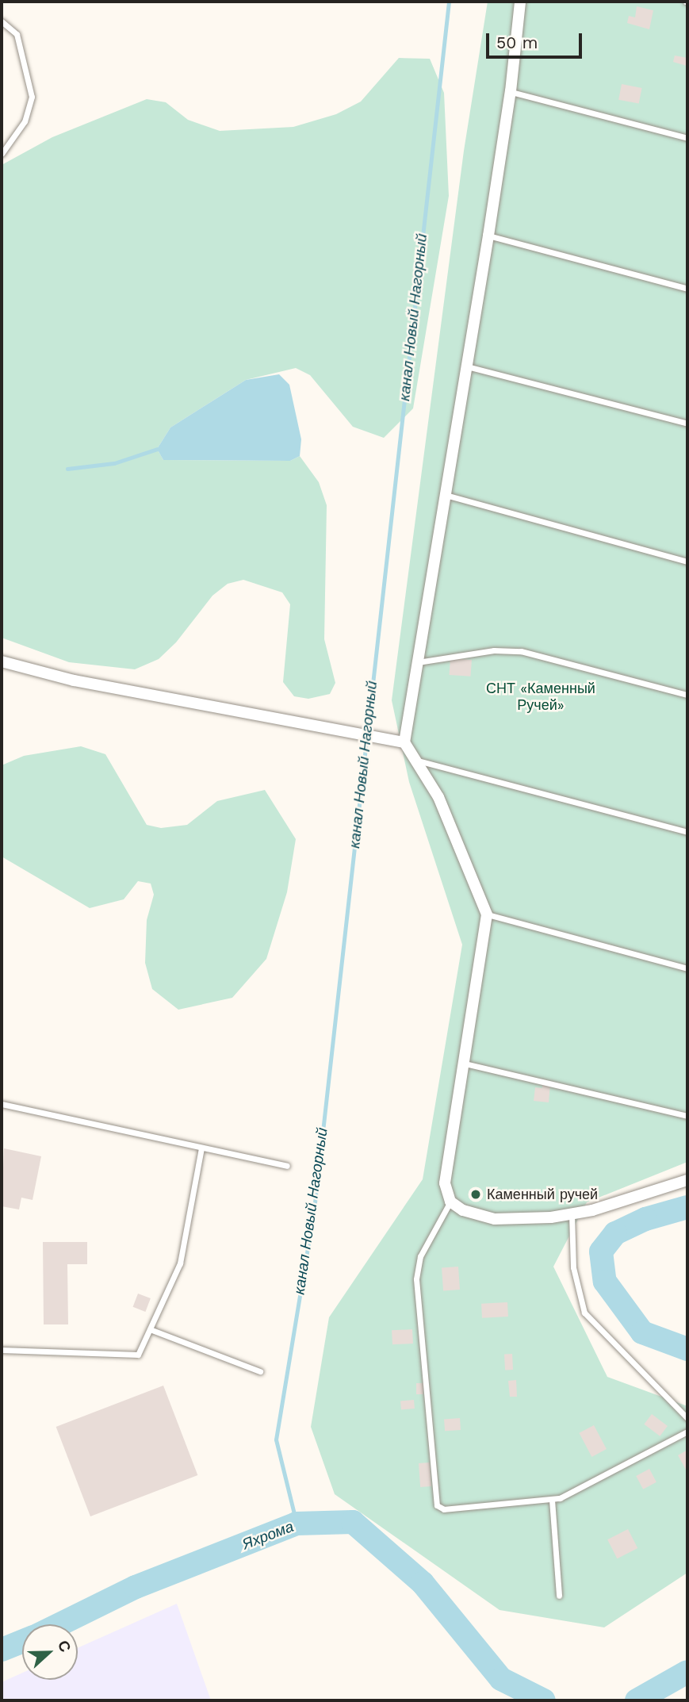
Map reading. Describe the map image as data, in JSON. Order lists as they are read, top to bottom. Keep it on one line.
{"water":["канал Новый Нагорный","Яхрома"],"parks":["СНТ «Каменный Ручей»"],"places":["Каменный ручей"],"scale_bar":"50 m","north":"right"}
